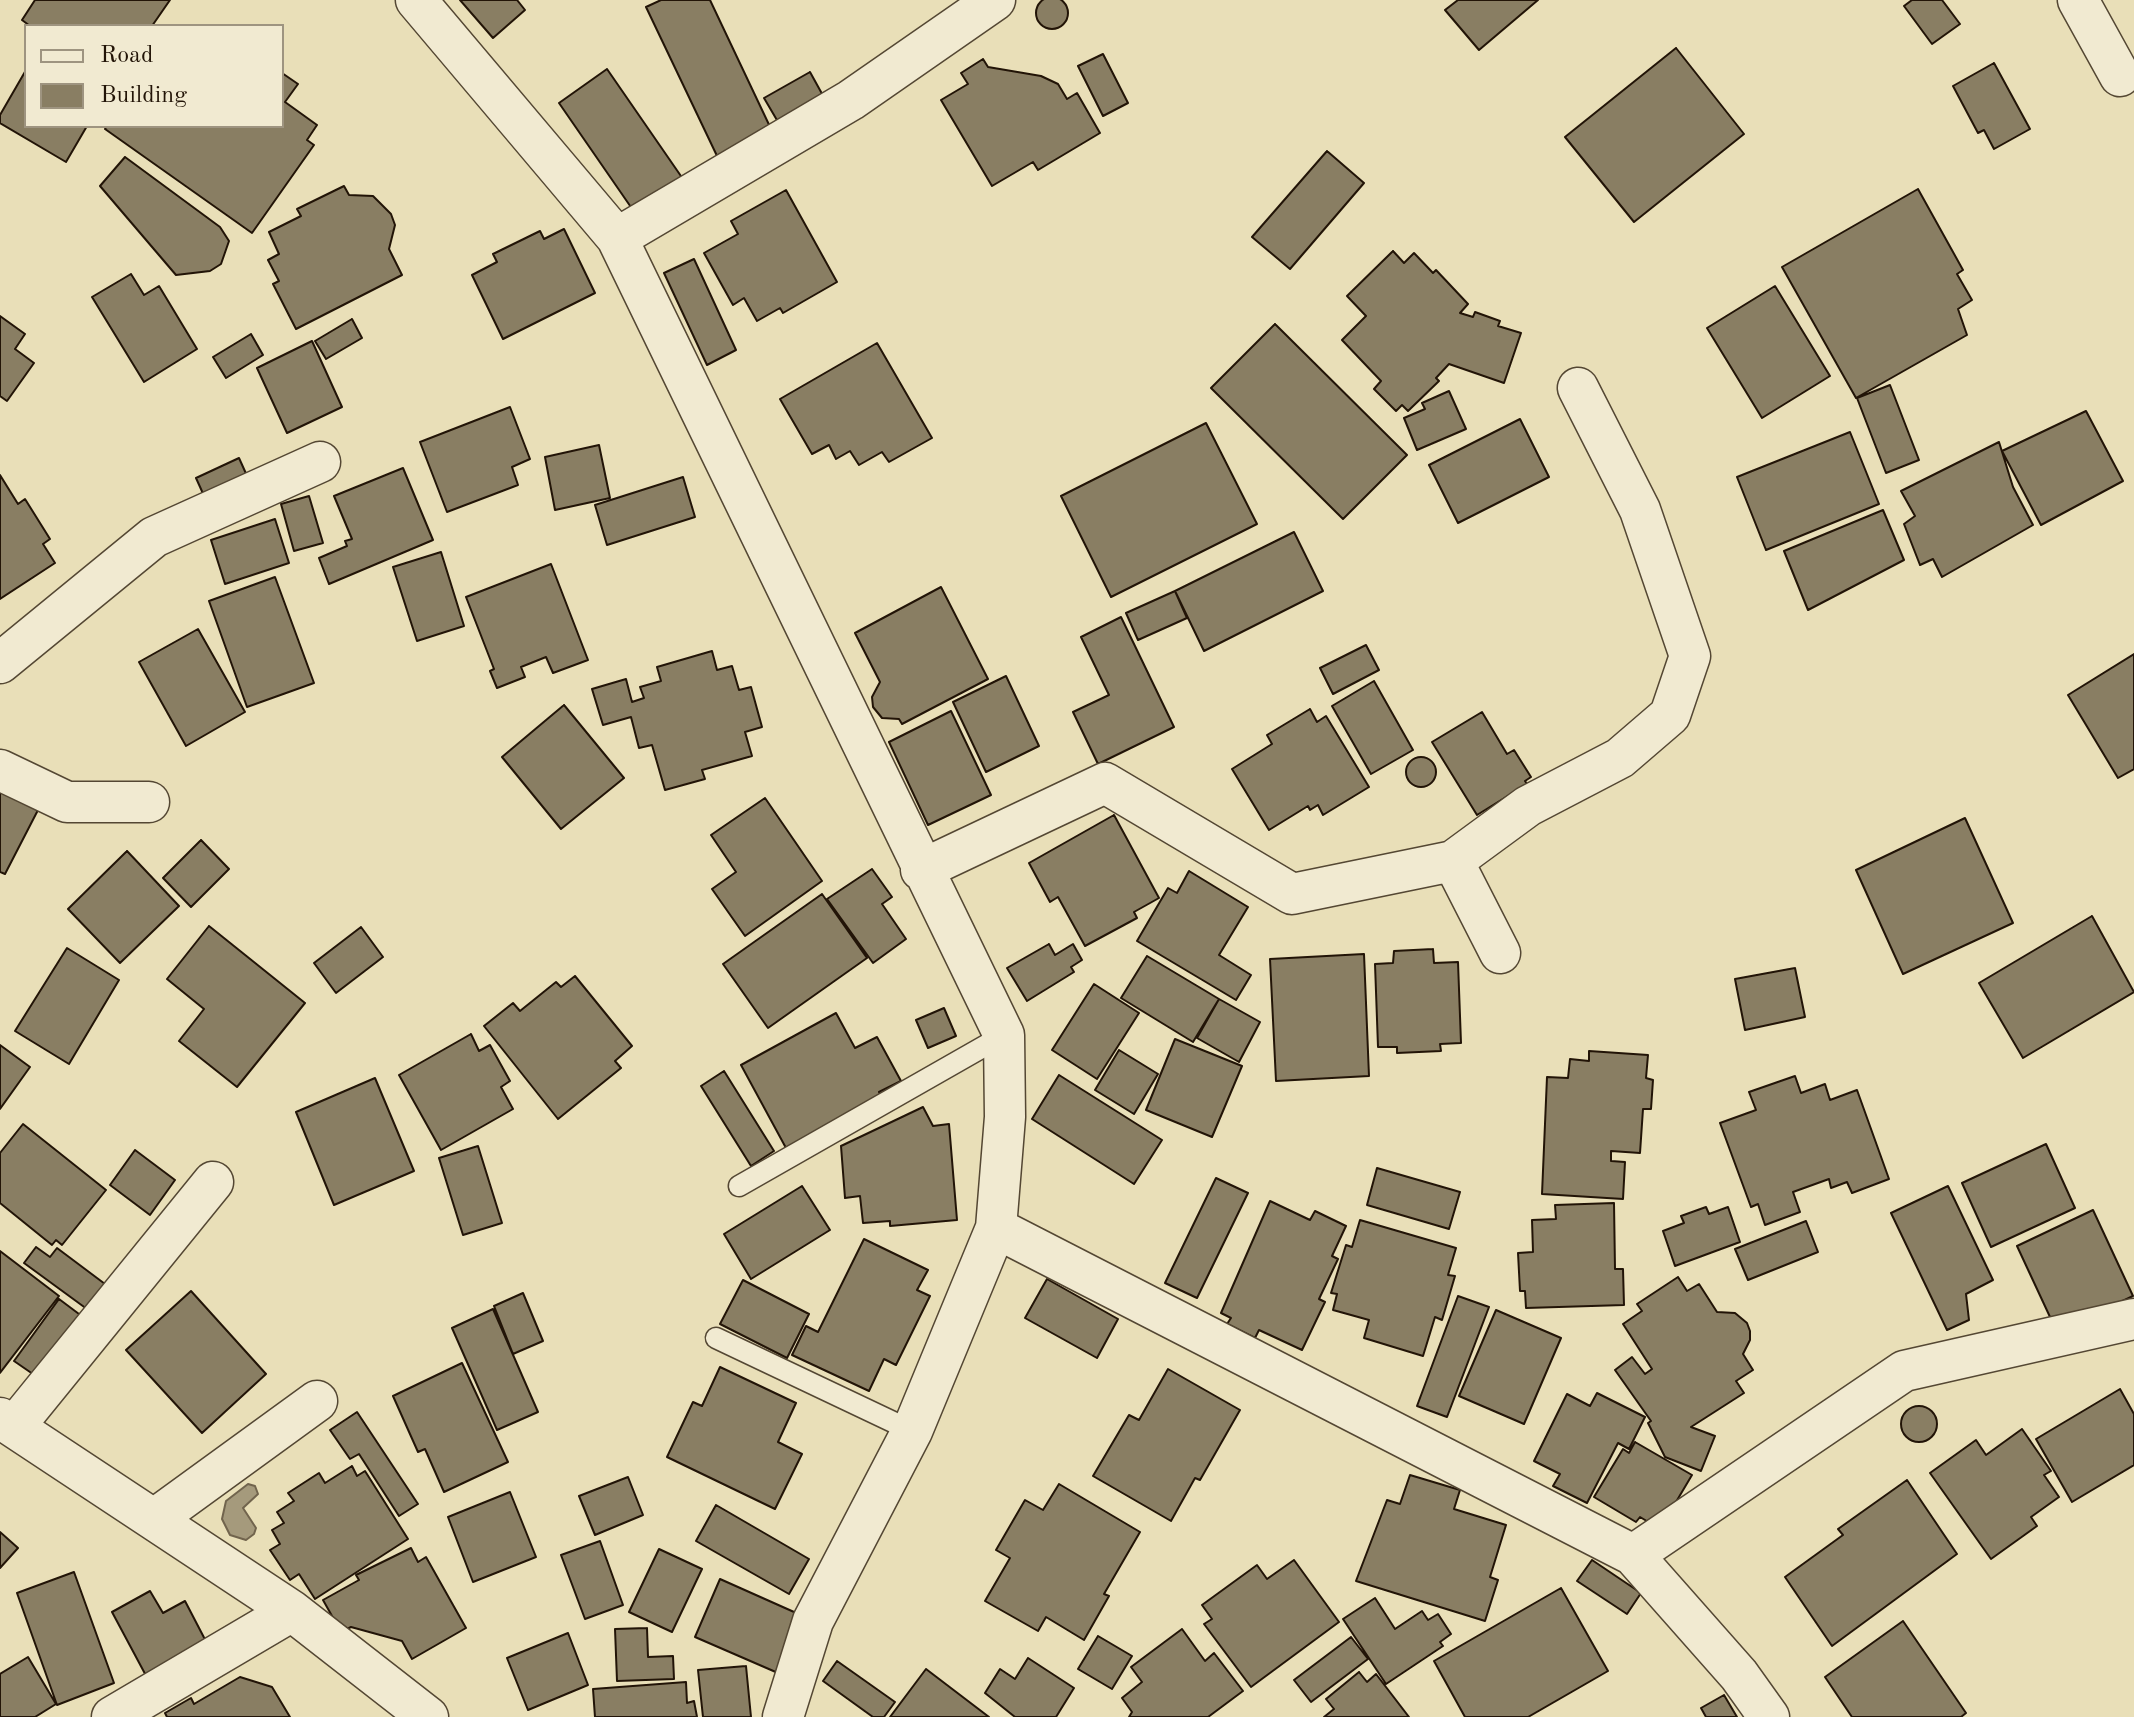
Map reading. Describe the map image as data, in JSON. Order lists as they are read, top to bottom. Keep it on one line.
{"legend":["Road","Building"]}
